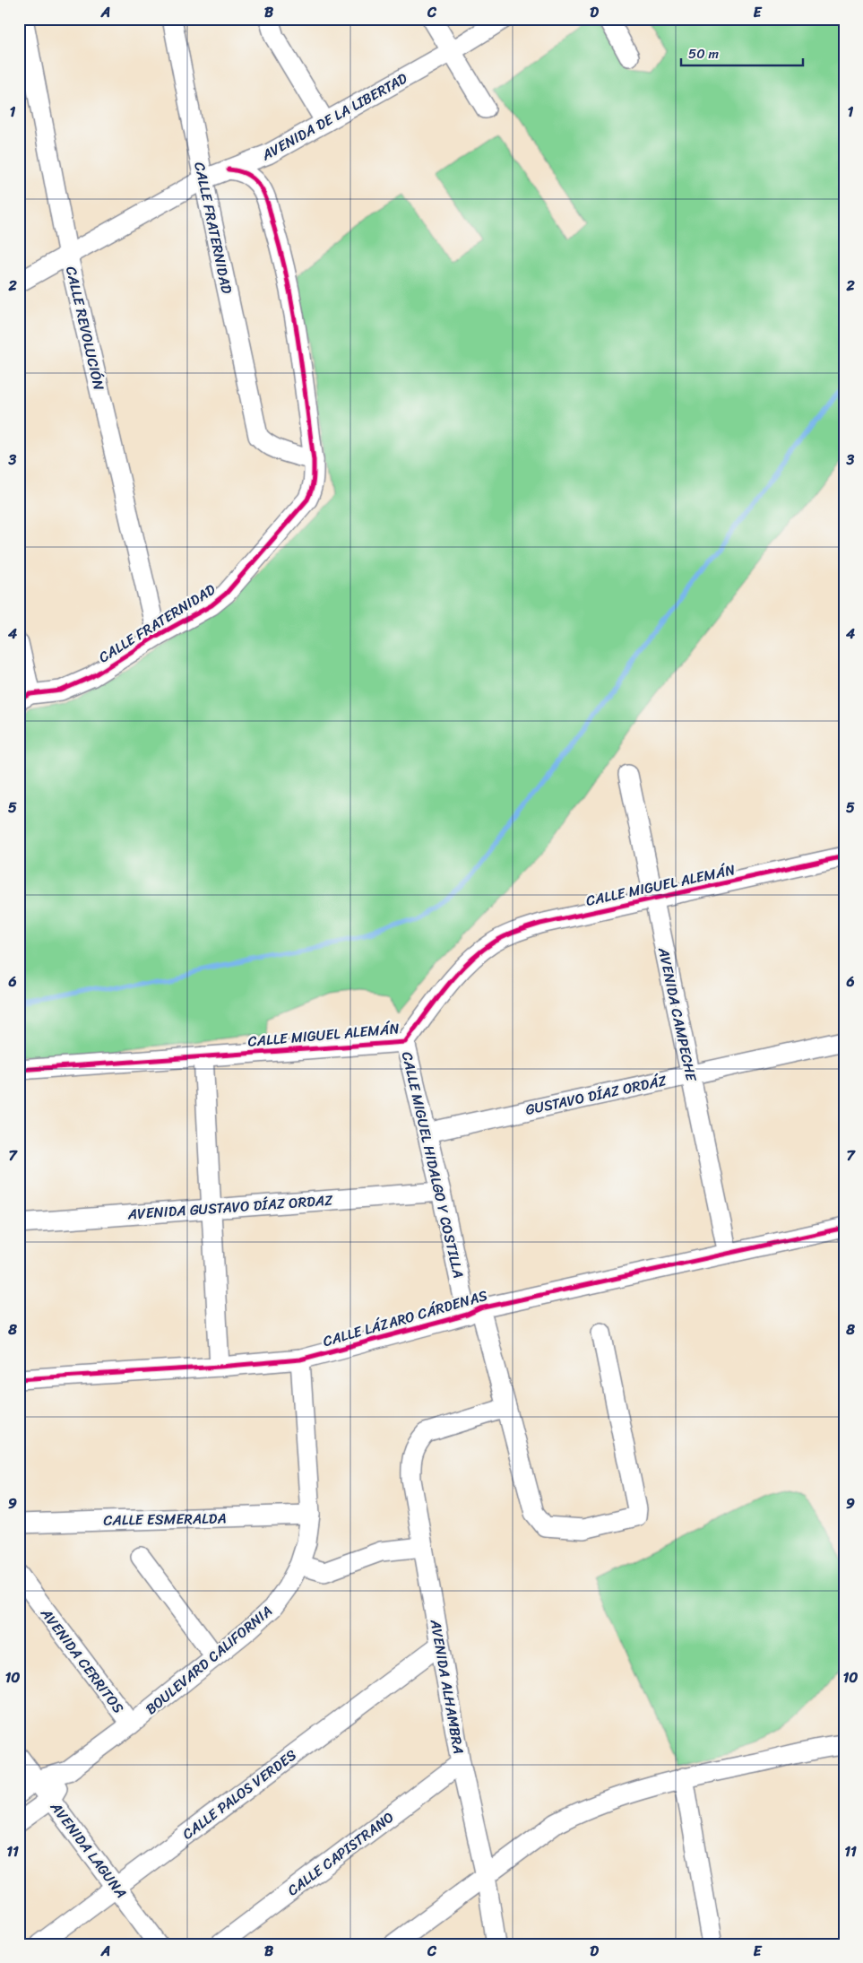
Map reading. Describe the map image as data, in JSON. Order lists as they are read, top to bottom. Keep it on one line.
{"streets":{"street":["AVENIDA DE LA LIBERTAD","CALLE FRATERNIDAD","CALLE REVOLUCIÓN","CALLE MIGUEL ALEMÁN","AVENIDA CAMPECHE","GUSTAVO DÍAZ ORDÁZ","CALLE MIGUEL HIDALGO Y COSTILLA","AVENIDA GUSTAVO DÍAZ ORDAZ","CALLE LÁZARO CÁRDENAS","CALLE ESMERALDA","BOULEVARD CALIFORNIA","AVENIDA CERRITOS","AVENIDA ALHAMBRA","CALLE PALOS VERDES","AVENIDA LAGUNA","CALLE CAPISTRANO"]},"crossings":[["AVENIDA DE LA LIBERTAD","CALLE FRATERNIDAD"],["AVENIDA DE LA LIBERTAD","CALLE REVOLUCIÓN"],["CALLE FRATERNIDAD","CALLE REVOLUCIÓN"],["CALLE MIGUEL ALEMÁN","AVENIDA CAMPECHE"],["CALLE MIGUEL ALEMÁN","CALLE MIGUEL HIDALGO Y COSTILLA"],["AVENIDA CAMPECHE","GUSTAVO DÍAZ ORDÁZ"],["AVENIDA CAMPECHE","CALLE LÁZARO CÁRDENAS"],["GUSTAVO DÍAZ ORDÁZ","CALLE MIGUEL HIDALGO Y COSTILLA"],["CALLE MIGUEL HIDALGO Y COSTILLA","AVENIDA GUSTAVO DÍAZ ORDAZ"],["CALLE MIGUEL HIDALGO Y COSTILLA","CALLE LÁZARO CÁRDENAS"],["CALLE MIGUEL HIDALGO Y COSTILLA","AVENIDA ALHAMBRA"],["CALLE LÁZARO CÁRDENAS","BOULEVARD CALIFORNIA"],["CALLE ESMERALDA","BOULEVARD CALIFORNIA"],["BOULEVARD CALIFORNIA","AVENIDA CERRITOS"],["BOULEVARD CALIFORNIA","AVENIDA LAGUNA"],["AVENIDA ALHAMBRA","CALLE PALOS VERDES"],["AVENIDA ALHAMBRA","CALLE CAPISTRANO"],["CALLE PALOS VERDES","AVENIDA LAGUNA"]],"scale_bar":"50 m","grid":{"columns":["A","B","C","D","E"],"rows":["1","2","3","4","5","6","7","8","9","10","11"]}}
